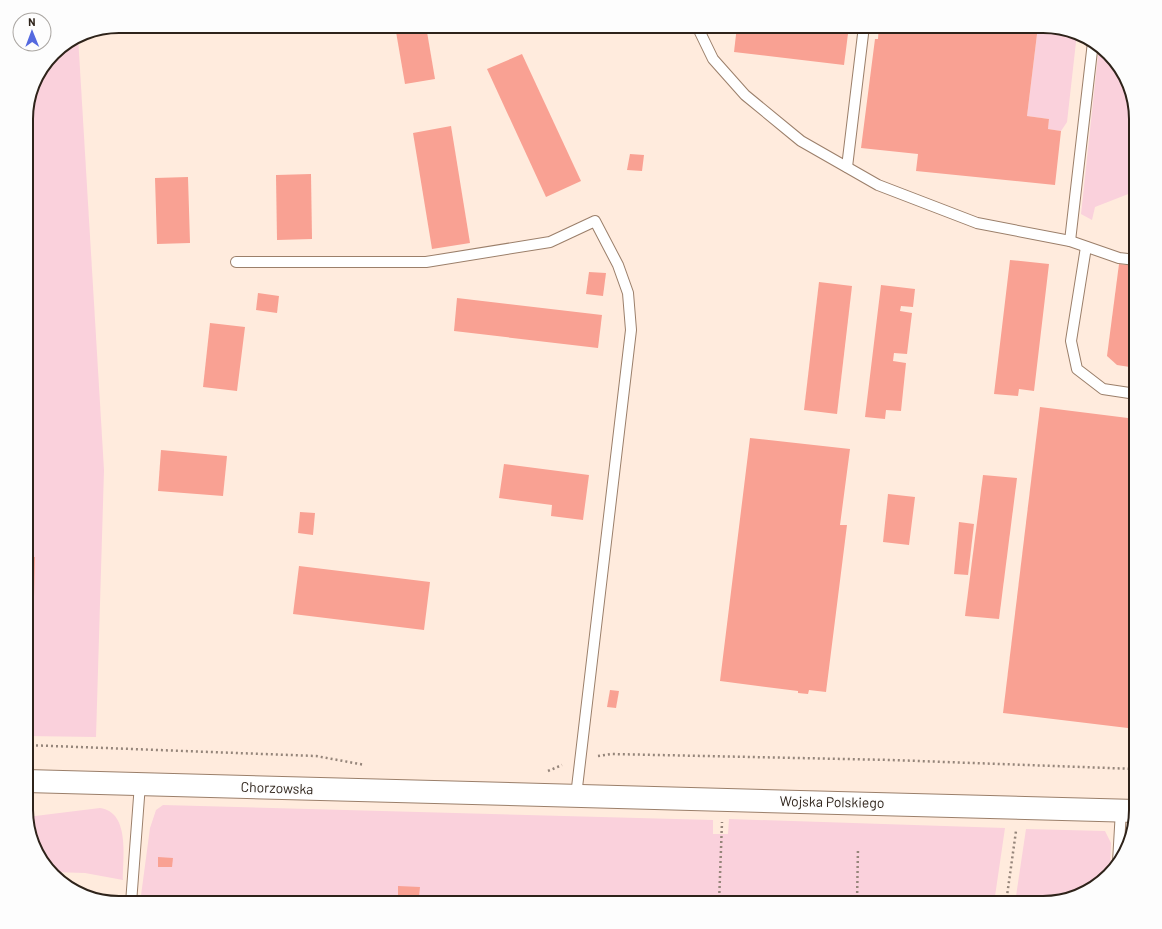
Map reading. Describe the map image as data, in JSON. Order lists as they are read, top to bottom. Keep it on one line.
{"streets":{"street":["Chorzowska","Wojska Polskiego"]},"crossings":[["Chorzowska","Wojska Polskiego"]],"north":"top"}
